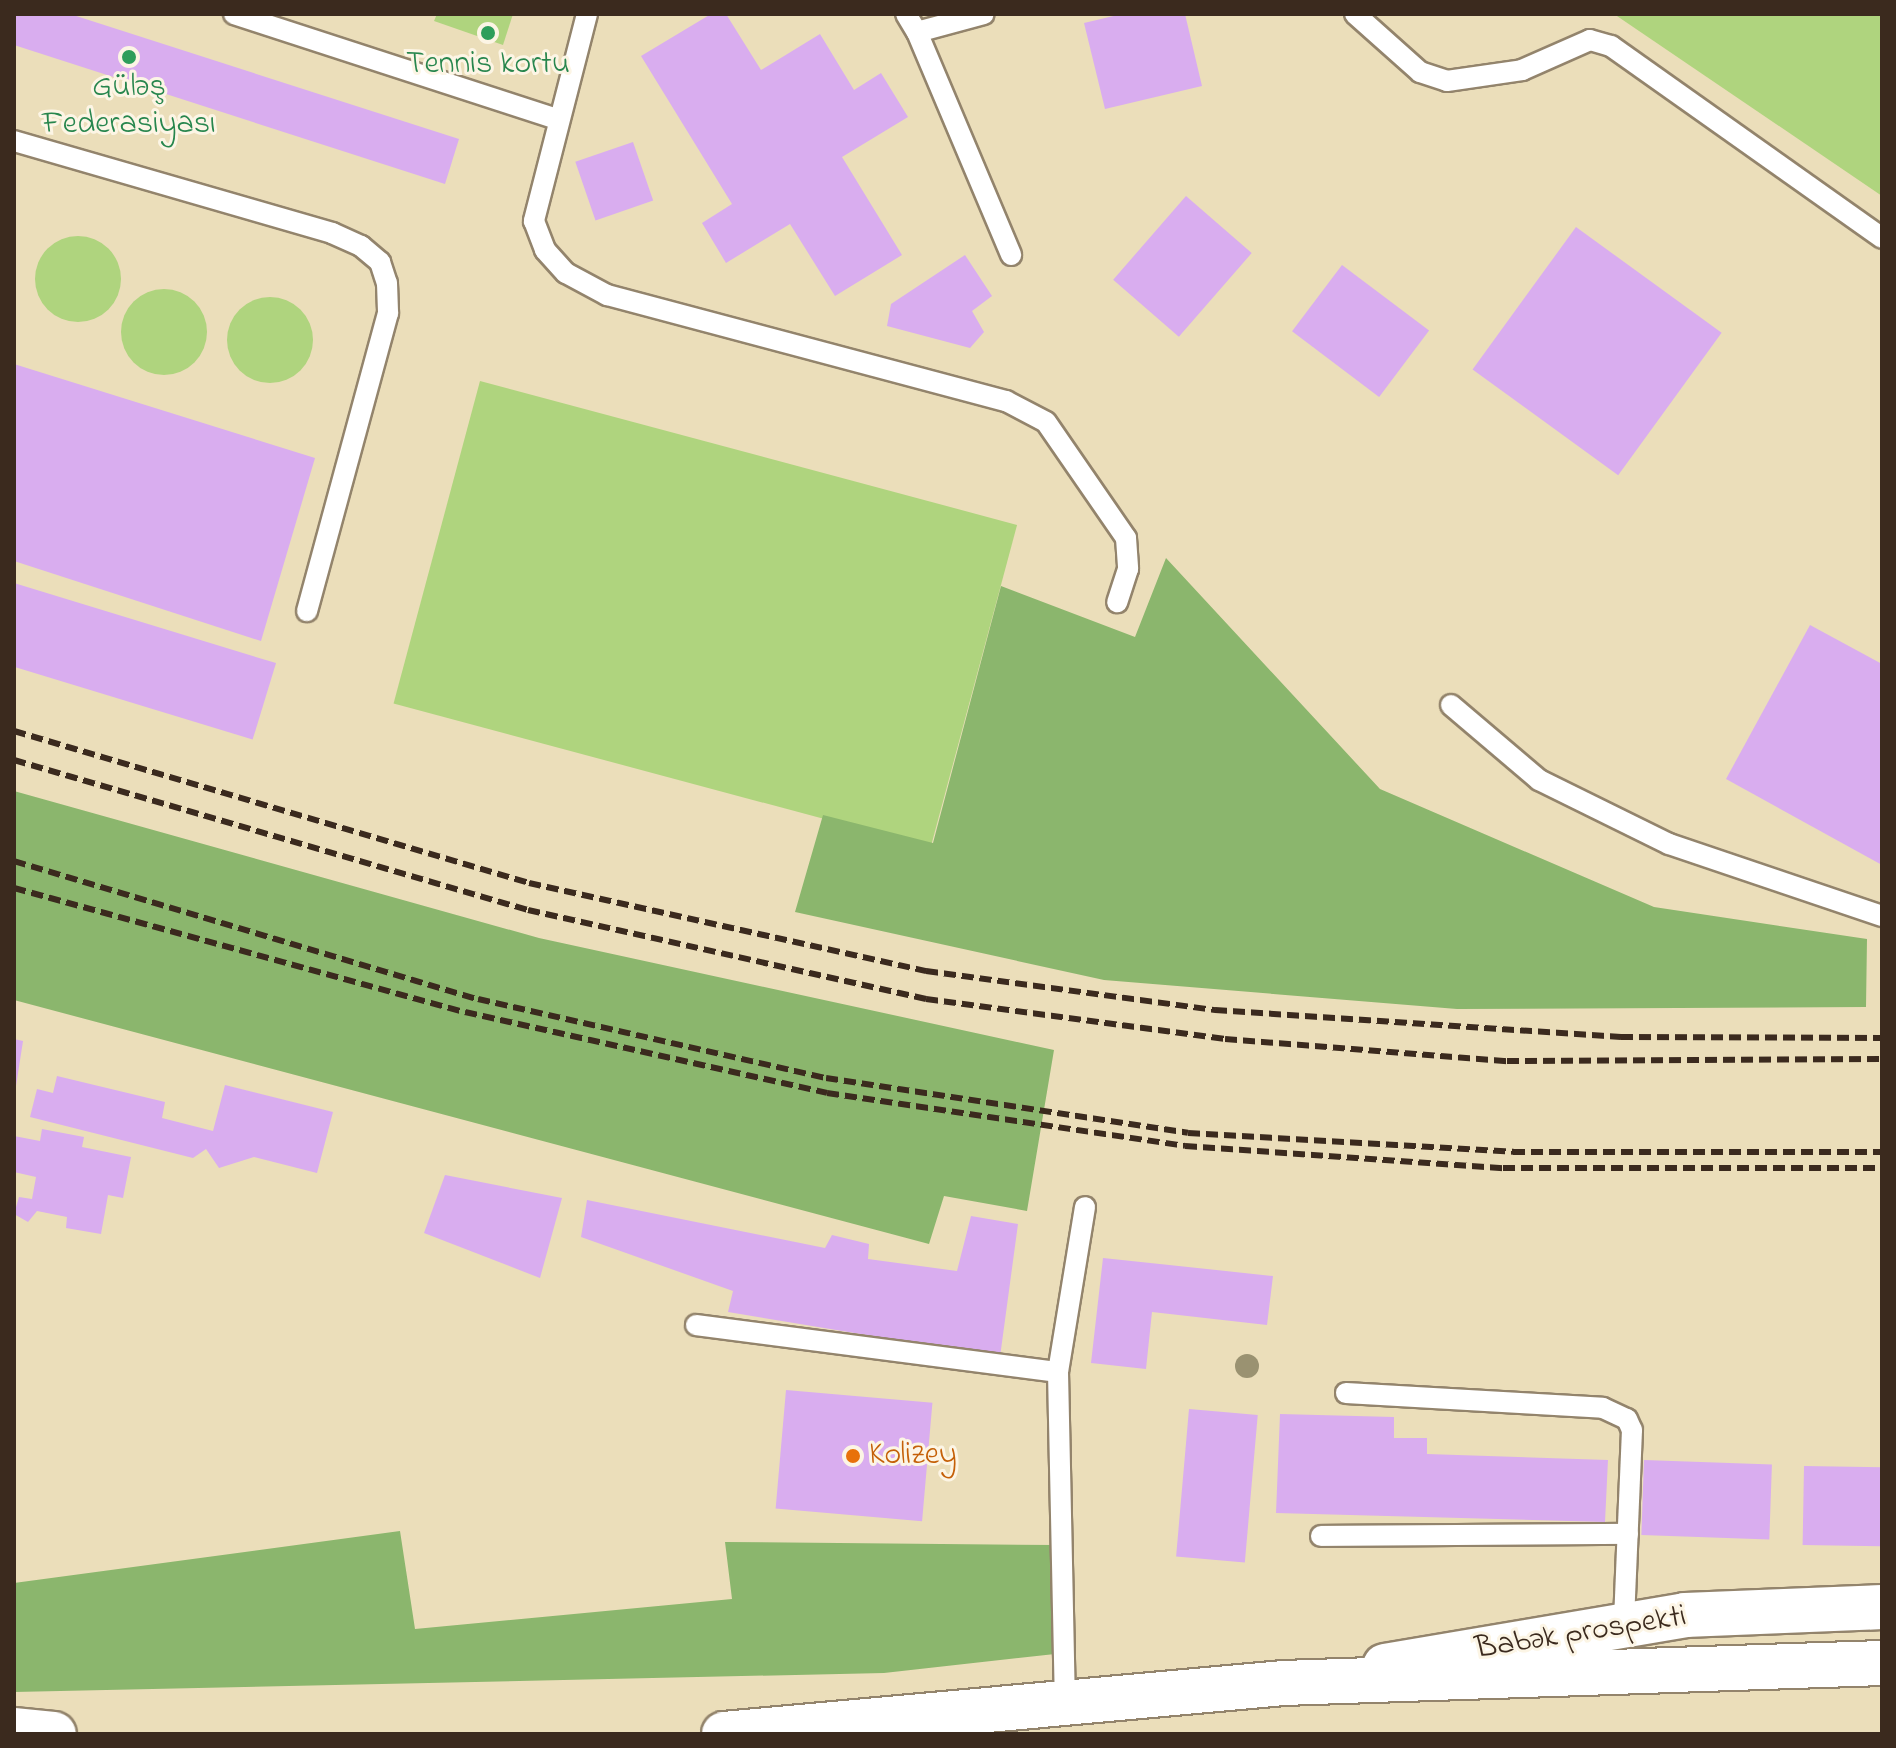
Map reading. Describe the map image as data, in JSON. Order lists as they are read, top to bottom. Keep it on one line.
{"streets":{"main road":["Babək prospekti"]},"places":["Tennis kortu","Güləş Federasiyası","Kolizey"]}
